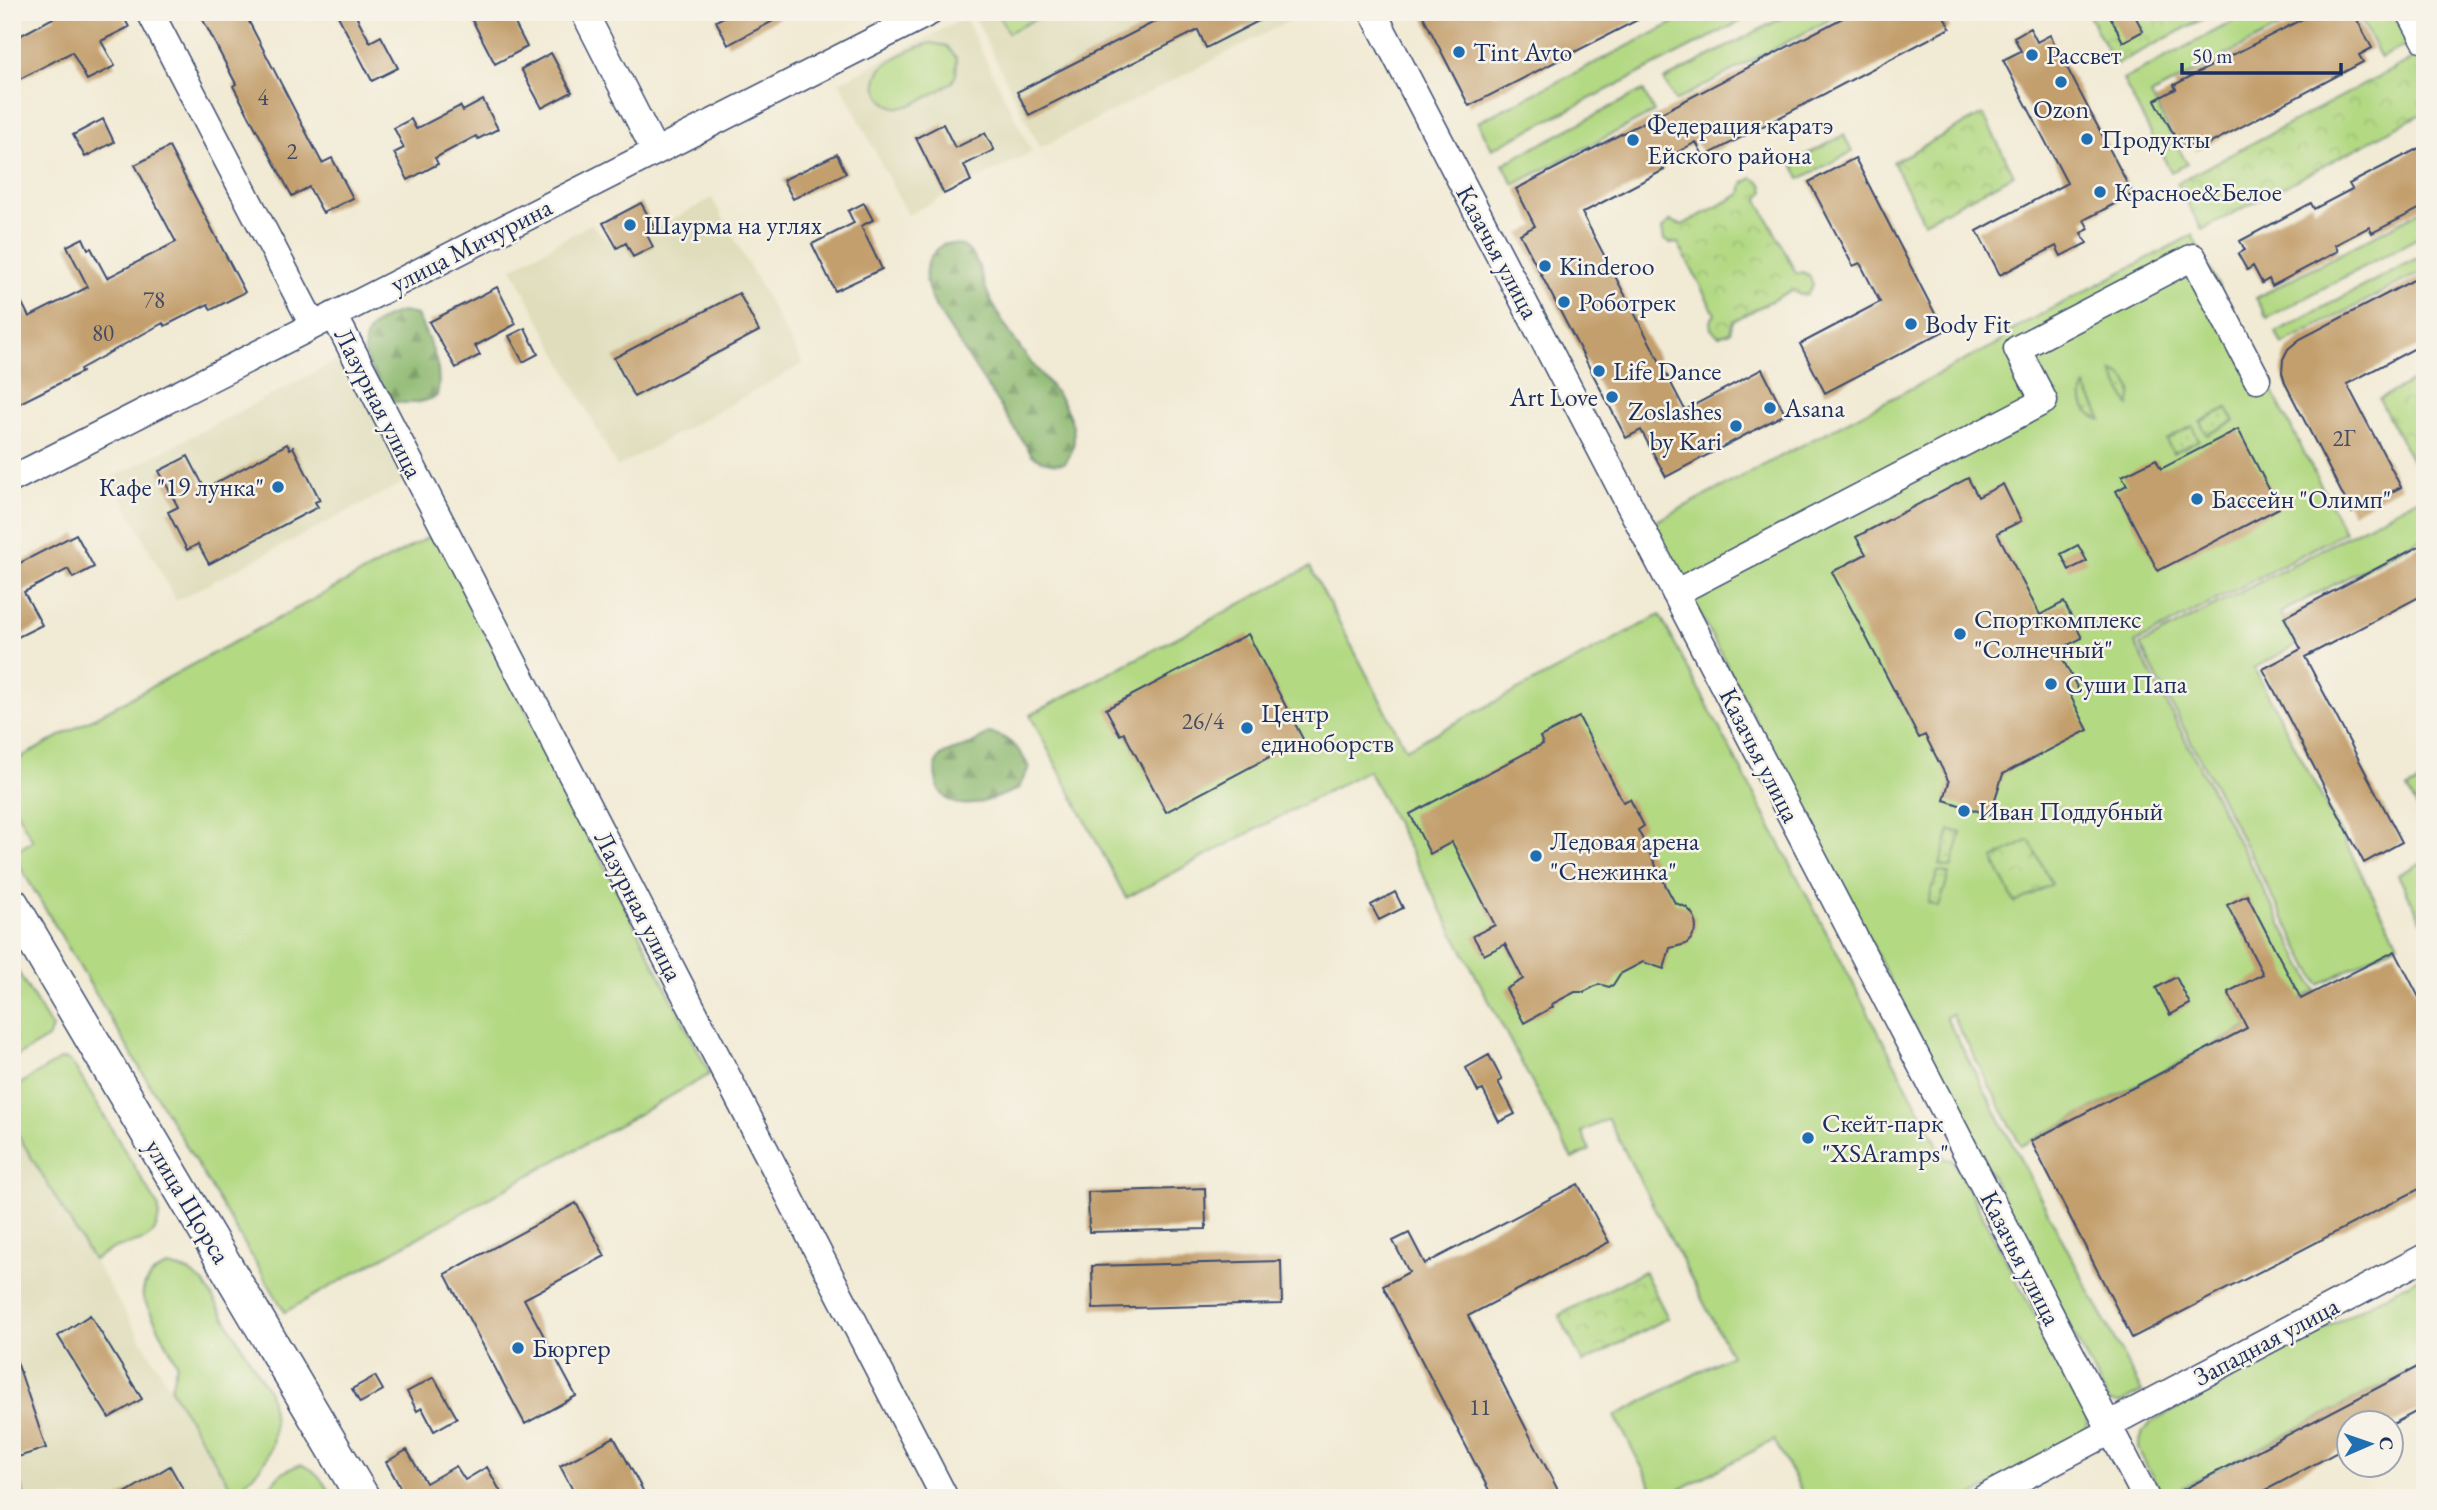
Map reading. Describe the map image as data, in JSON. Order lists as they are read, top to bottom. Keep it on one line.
{"streets":{"main road":["улица Щорса"],"street":["улица Мичурина","Казачья улица","Лазурная улица","Западная улица"]},"crossings":[["улица Мичурина","Лазурная улица"],["Казачья улица","Западная улица"]],"places":["Tint Avto","Рассвет","Ozon","Продукты","Федерация каратэ Ейского района","Красное&Белое","Шаурма на углях","Kinderoo","Роботрек","Body Fit","Life Dance","Art Love","Asana","Zoslashes by Kari","Кафе \"19 лунка\"","Бассейн \"Олимп\"","Спорткомплекс \"Солнечный\"","Суши Папа","Центр единоборств","Иван Поддубный","Ледовая арена \"Снежинка\"","Скейт-парк \"XSAramps\"","Бюргер"],"house_numbers":["4","2","78","80","2Г","26/4","11"],"scale_bar":"50 m","north":"right"}
